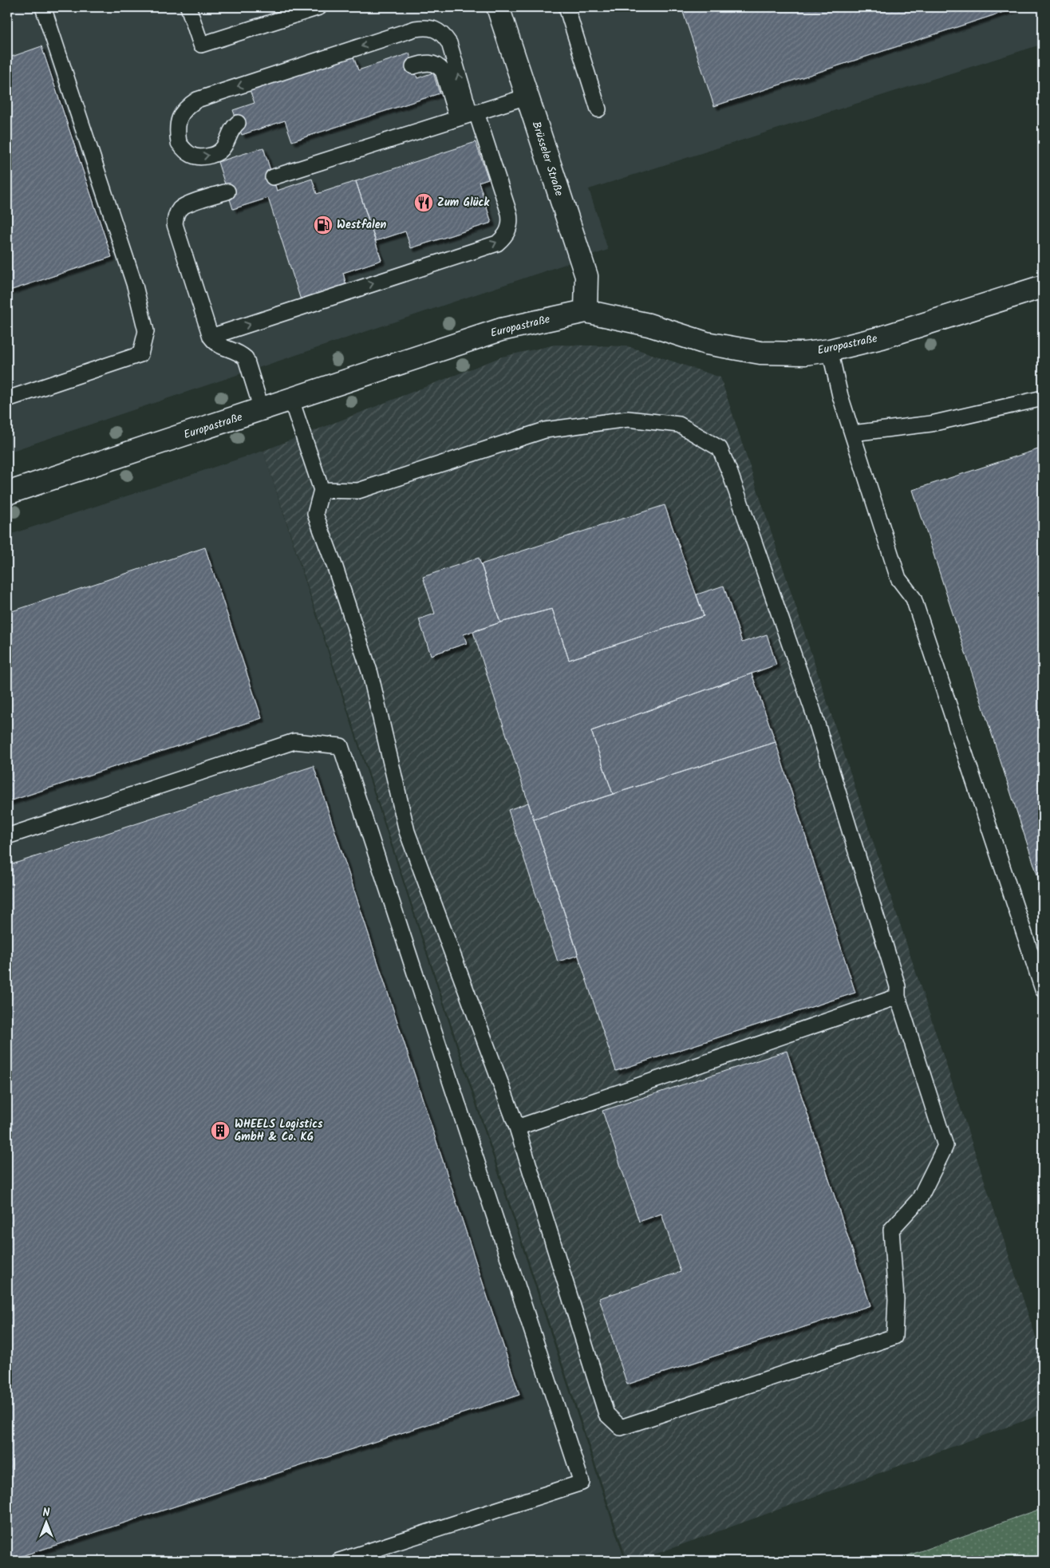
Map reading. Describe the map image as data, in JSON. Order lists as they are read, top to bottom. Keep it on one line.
{"streets":{"street":["Brüsseler Straße","Europastraße"]},"crossings":[["Brüsseler Straße","Europastraße"]],"places":{"restaurant":["Zum Glück"],"fuel station":["Westfalen"],"building":["WHEELS Logistics GmbH & Co. KG"]},"north":"top"}
